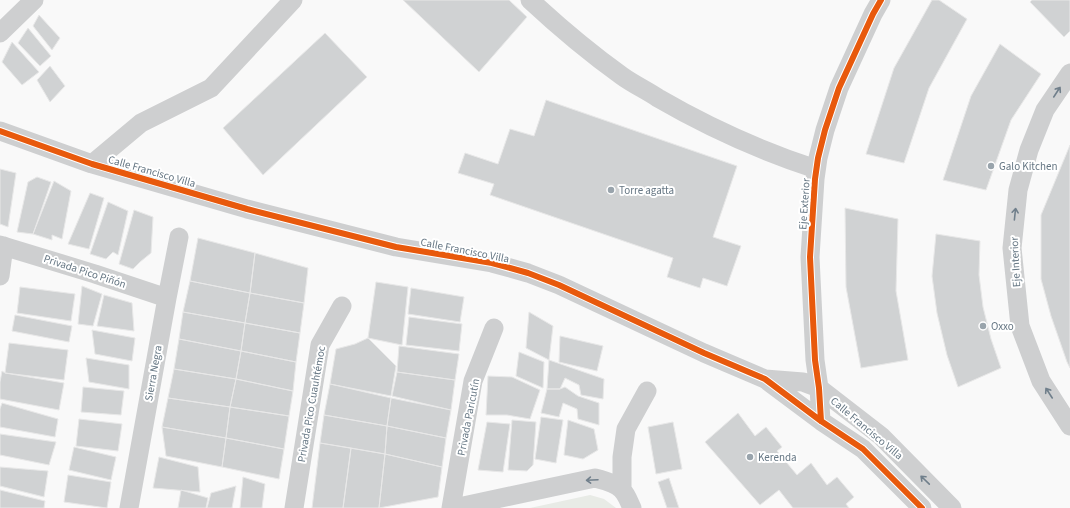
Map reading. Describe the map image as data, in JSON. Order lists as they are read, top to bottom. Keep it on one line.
{"streets":{"street":["Calle Francisco Villa","Eje Exterior","Eje Interior","Privada Pico Piñón","Sierra Negra","Privada Pico Cuauhtémoc","Privada Paricutín"]},"crossings":[["Calle Francisco Villa","Eje Exterior"],["Privada Pico Piñón","Sierra Negra"]],"one_way":["Eje Interior"],"places":["Galo Kitchen","Torre agatta","Oxxo","Kerenda"]}
